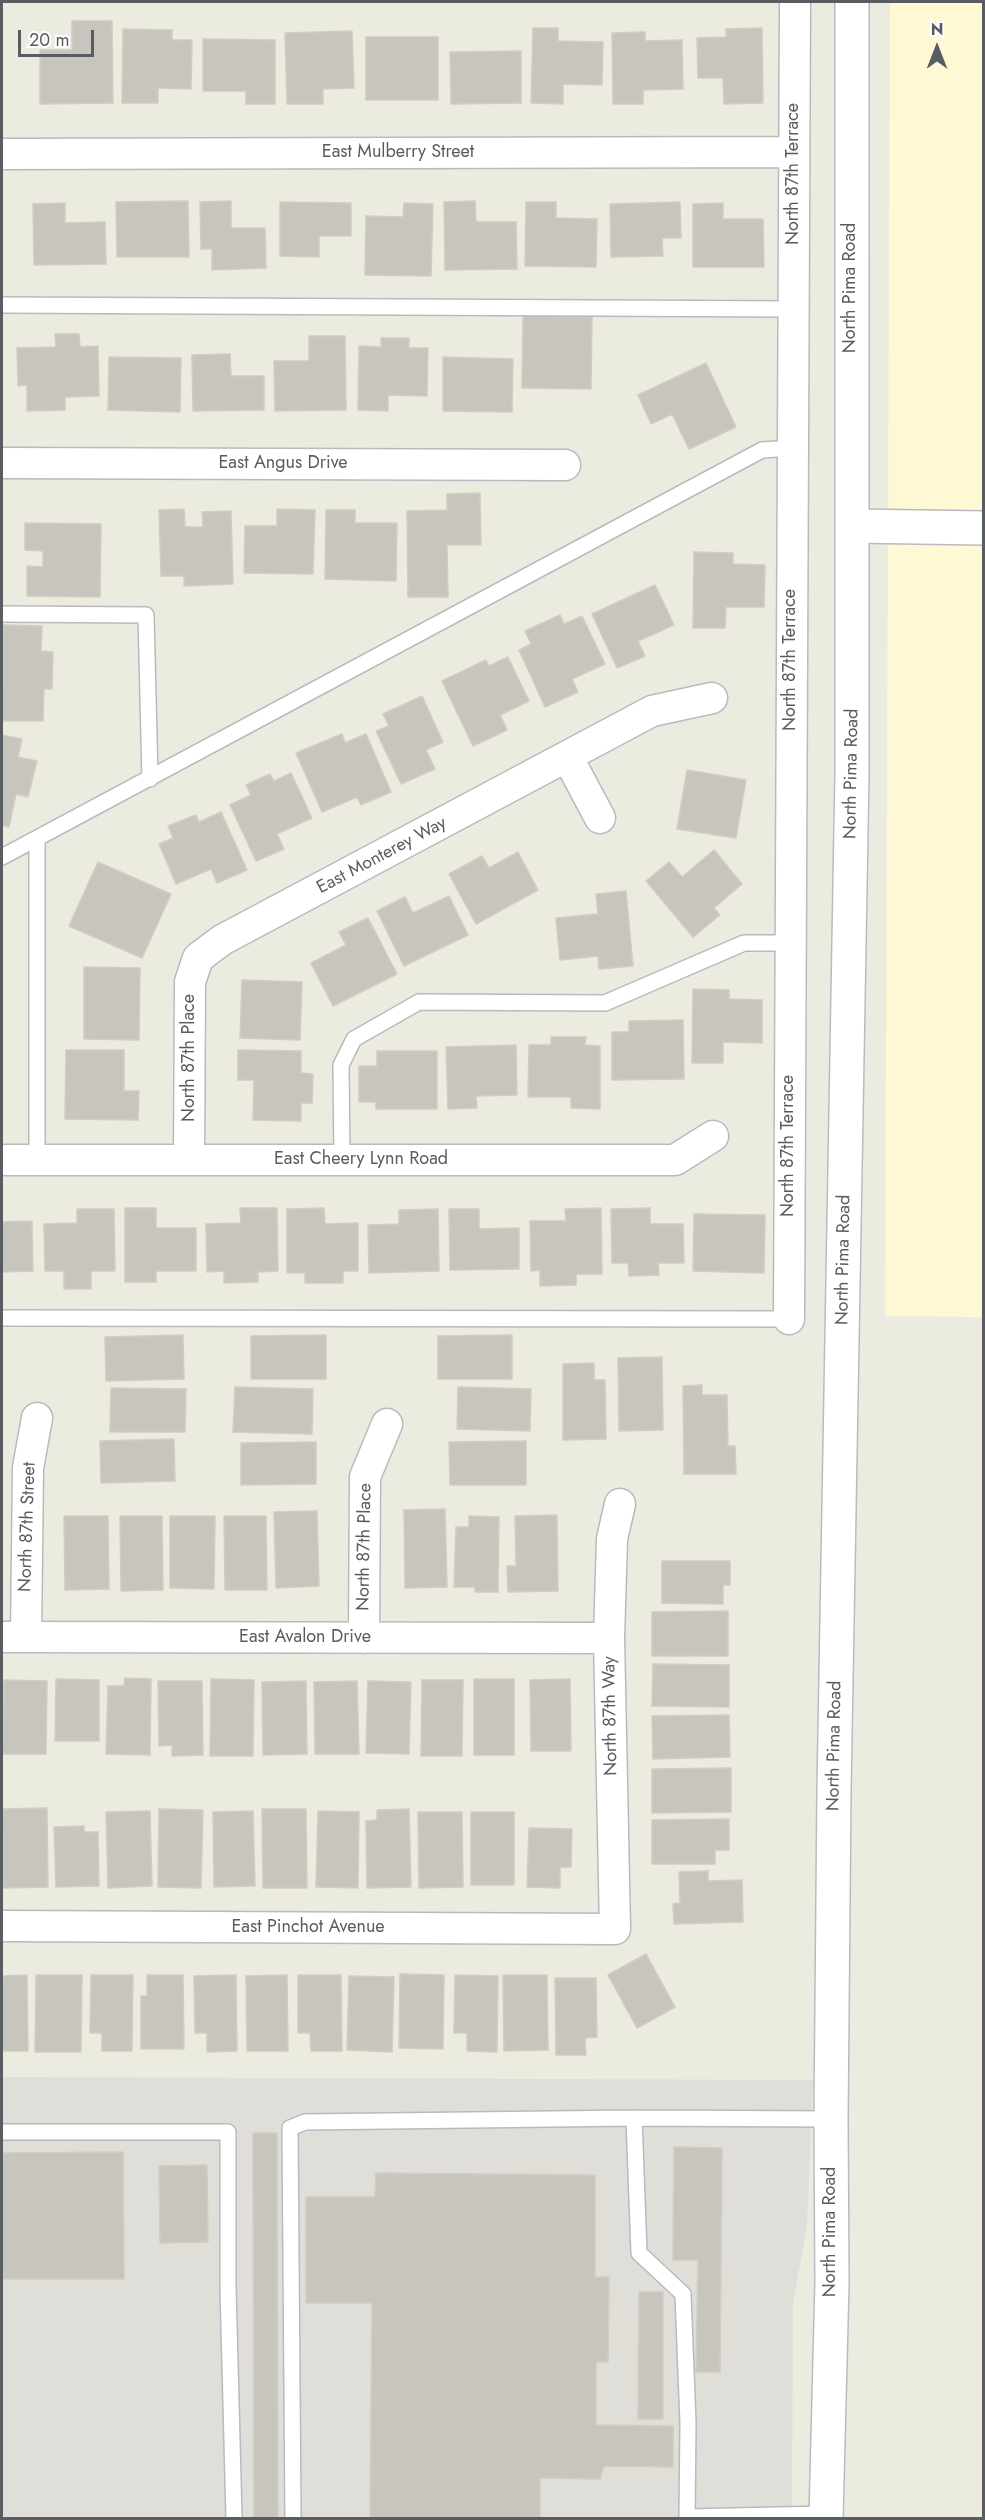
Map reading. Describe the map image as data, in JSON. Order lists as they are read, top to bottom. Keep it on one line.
{"streets":{"main road":["North Pima Road"],"street":["East Mulberry Street","North 87th Terrace","East Angus Drive","East Monterey Way","North 87th Place","East Cheery Lynn Road","North 87th Street","East Avalon Drive","North 87th Way","East Pinchot Avenue"]},"crossings":[["East Mulberry Street","North 87th Terrace"],["East Monterey Way","North 87th Place"],["North 87th Place","East Cheery Lynn Road"],["North 87th Place","East Avalon Drive"],["North 87th Street","East Avalon Drive"],["East Avalon Drive","North 87th Way"],["North 87th Way","East Pinchot Avenue"]],"scale_bar":"20 m","north":"top"}
